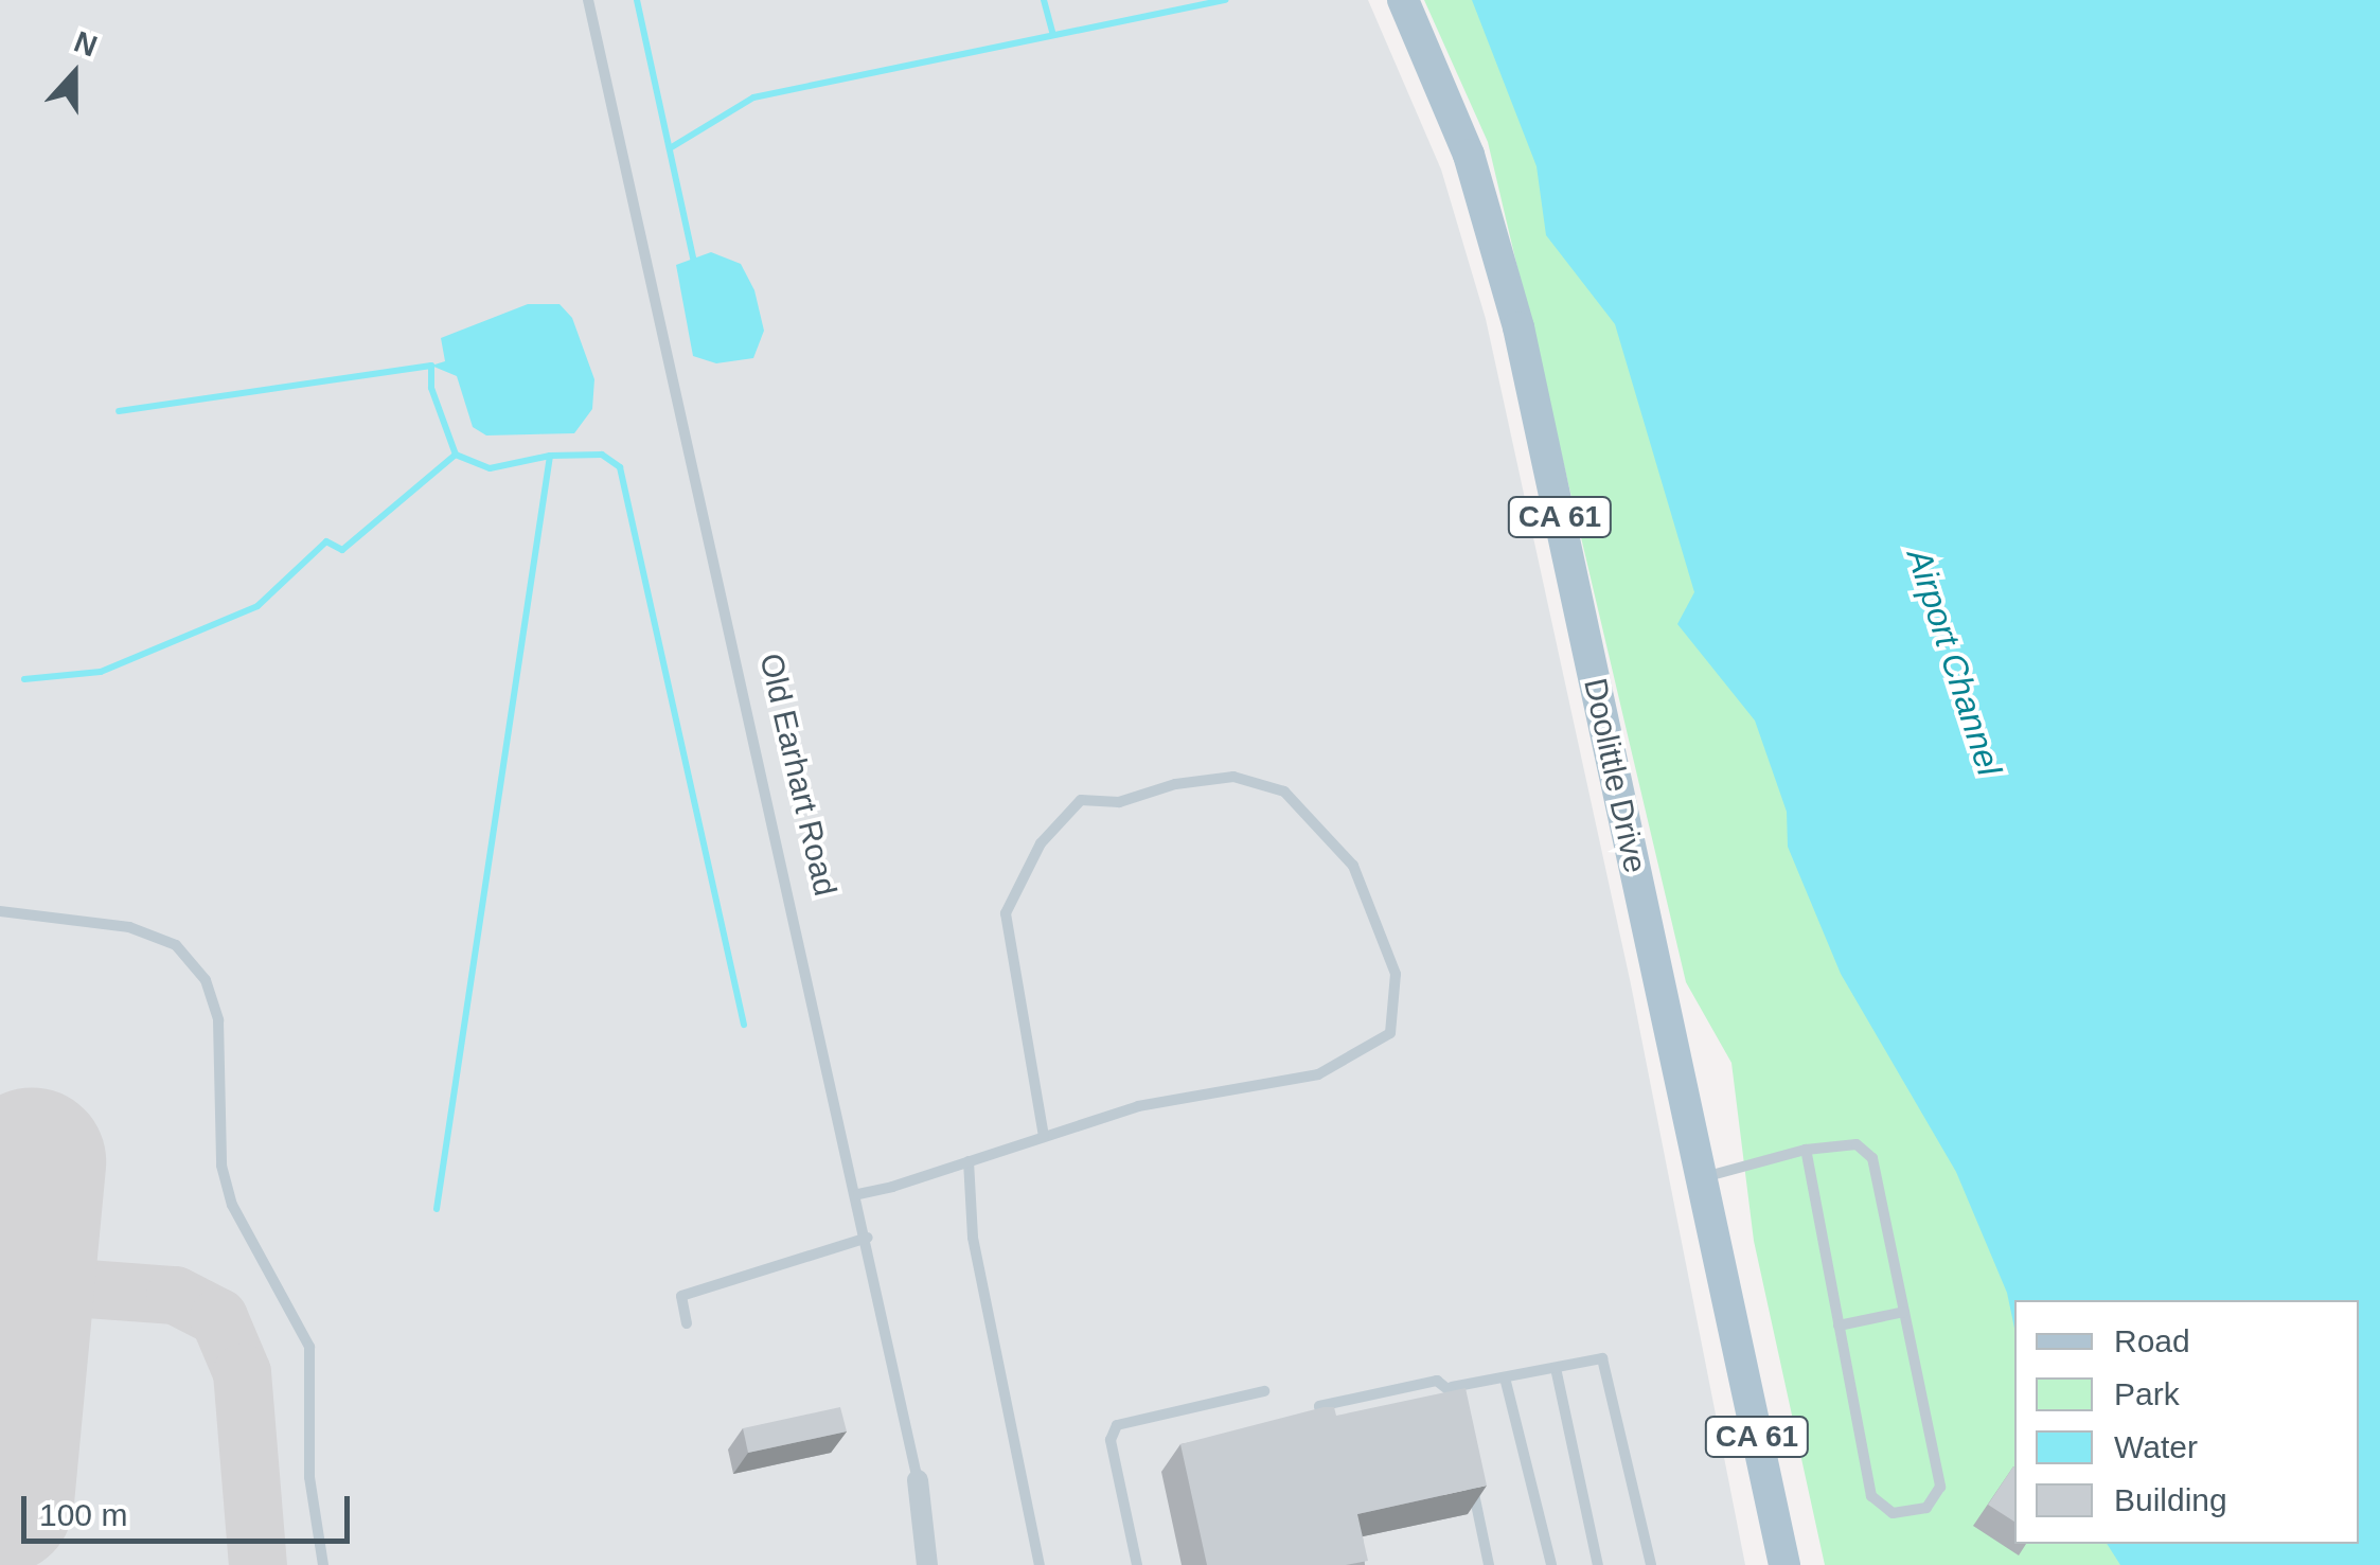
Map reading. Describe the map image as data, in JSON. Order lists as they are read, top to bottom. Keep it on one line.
{"streets":{"main road":["CA 61","Doolittle Drive"],"street":["Old Earhart Road"]},"water":["Airport Channel"],"legend":["Road","Park","Water","Building"],"scale_bar":"100 m","north":"top"}
